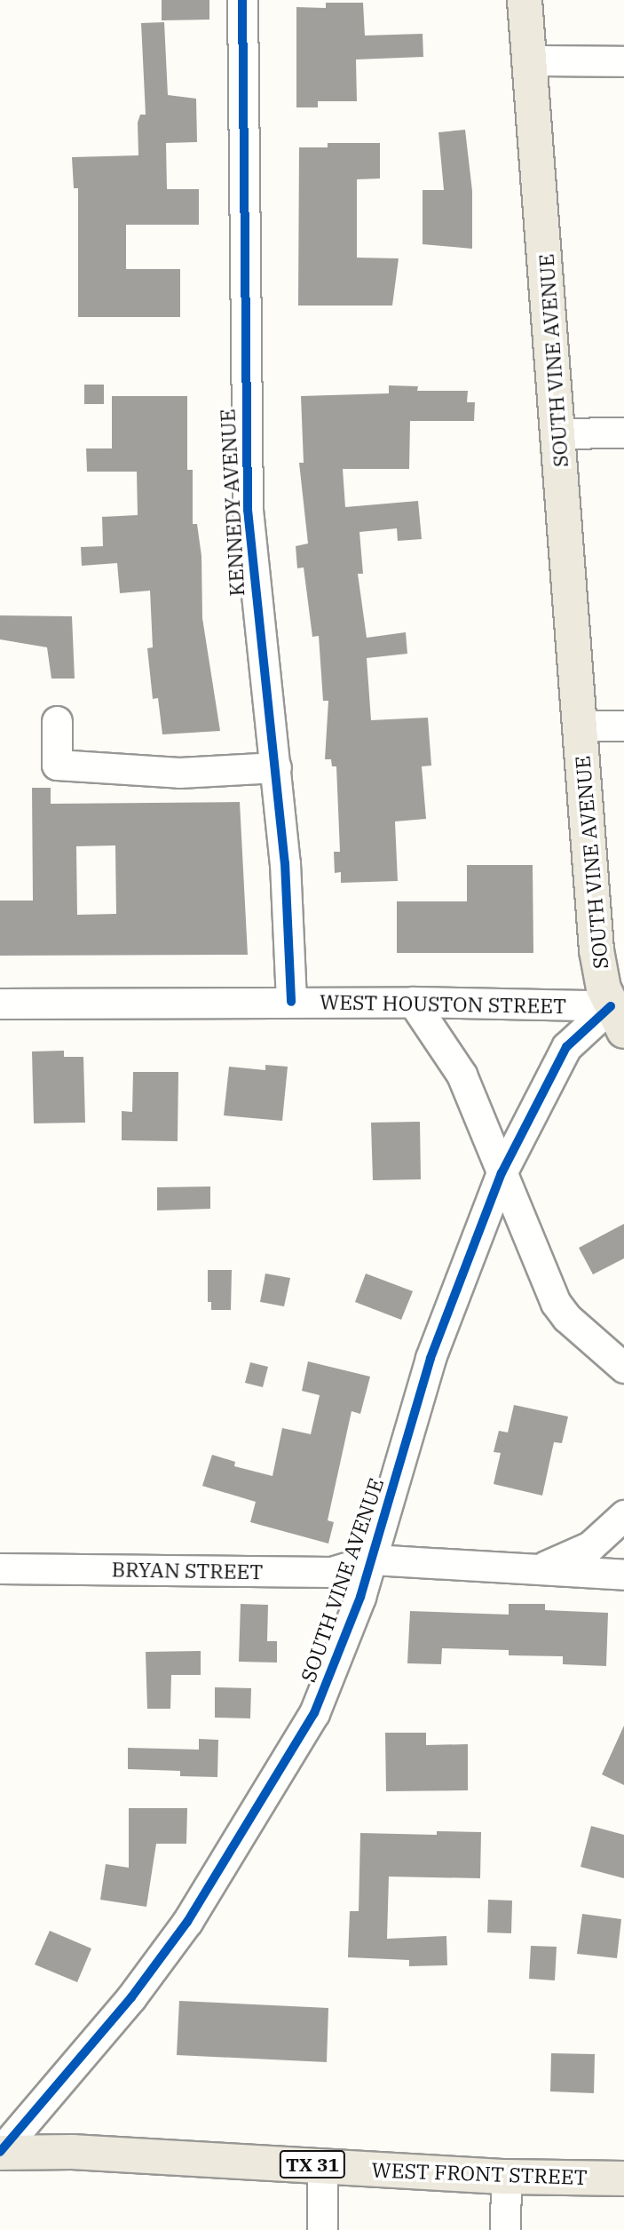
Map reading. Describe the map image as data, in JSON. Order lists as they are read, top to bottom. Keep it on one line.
{"streets":{"main road":["SOUTH VINE AVENUE","TX 31","WEST FRONT STREET"],"street":["KENNEDY AVENUE","WEST HOUSTON STREET","BRYAN STREET"]},"crossings":[["SOUTH VINE AVENUE","WEST HOUSTON STREET"],["SOUTH VINE AVENUE","BRYAN STREET"],["SOUTH VINE AVENUE","WEST FRONT STREET"],["KENNEDY AVENUE","WEST HOUSTON STREET"]]}
